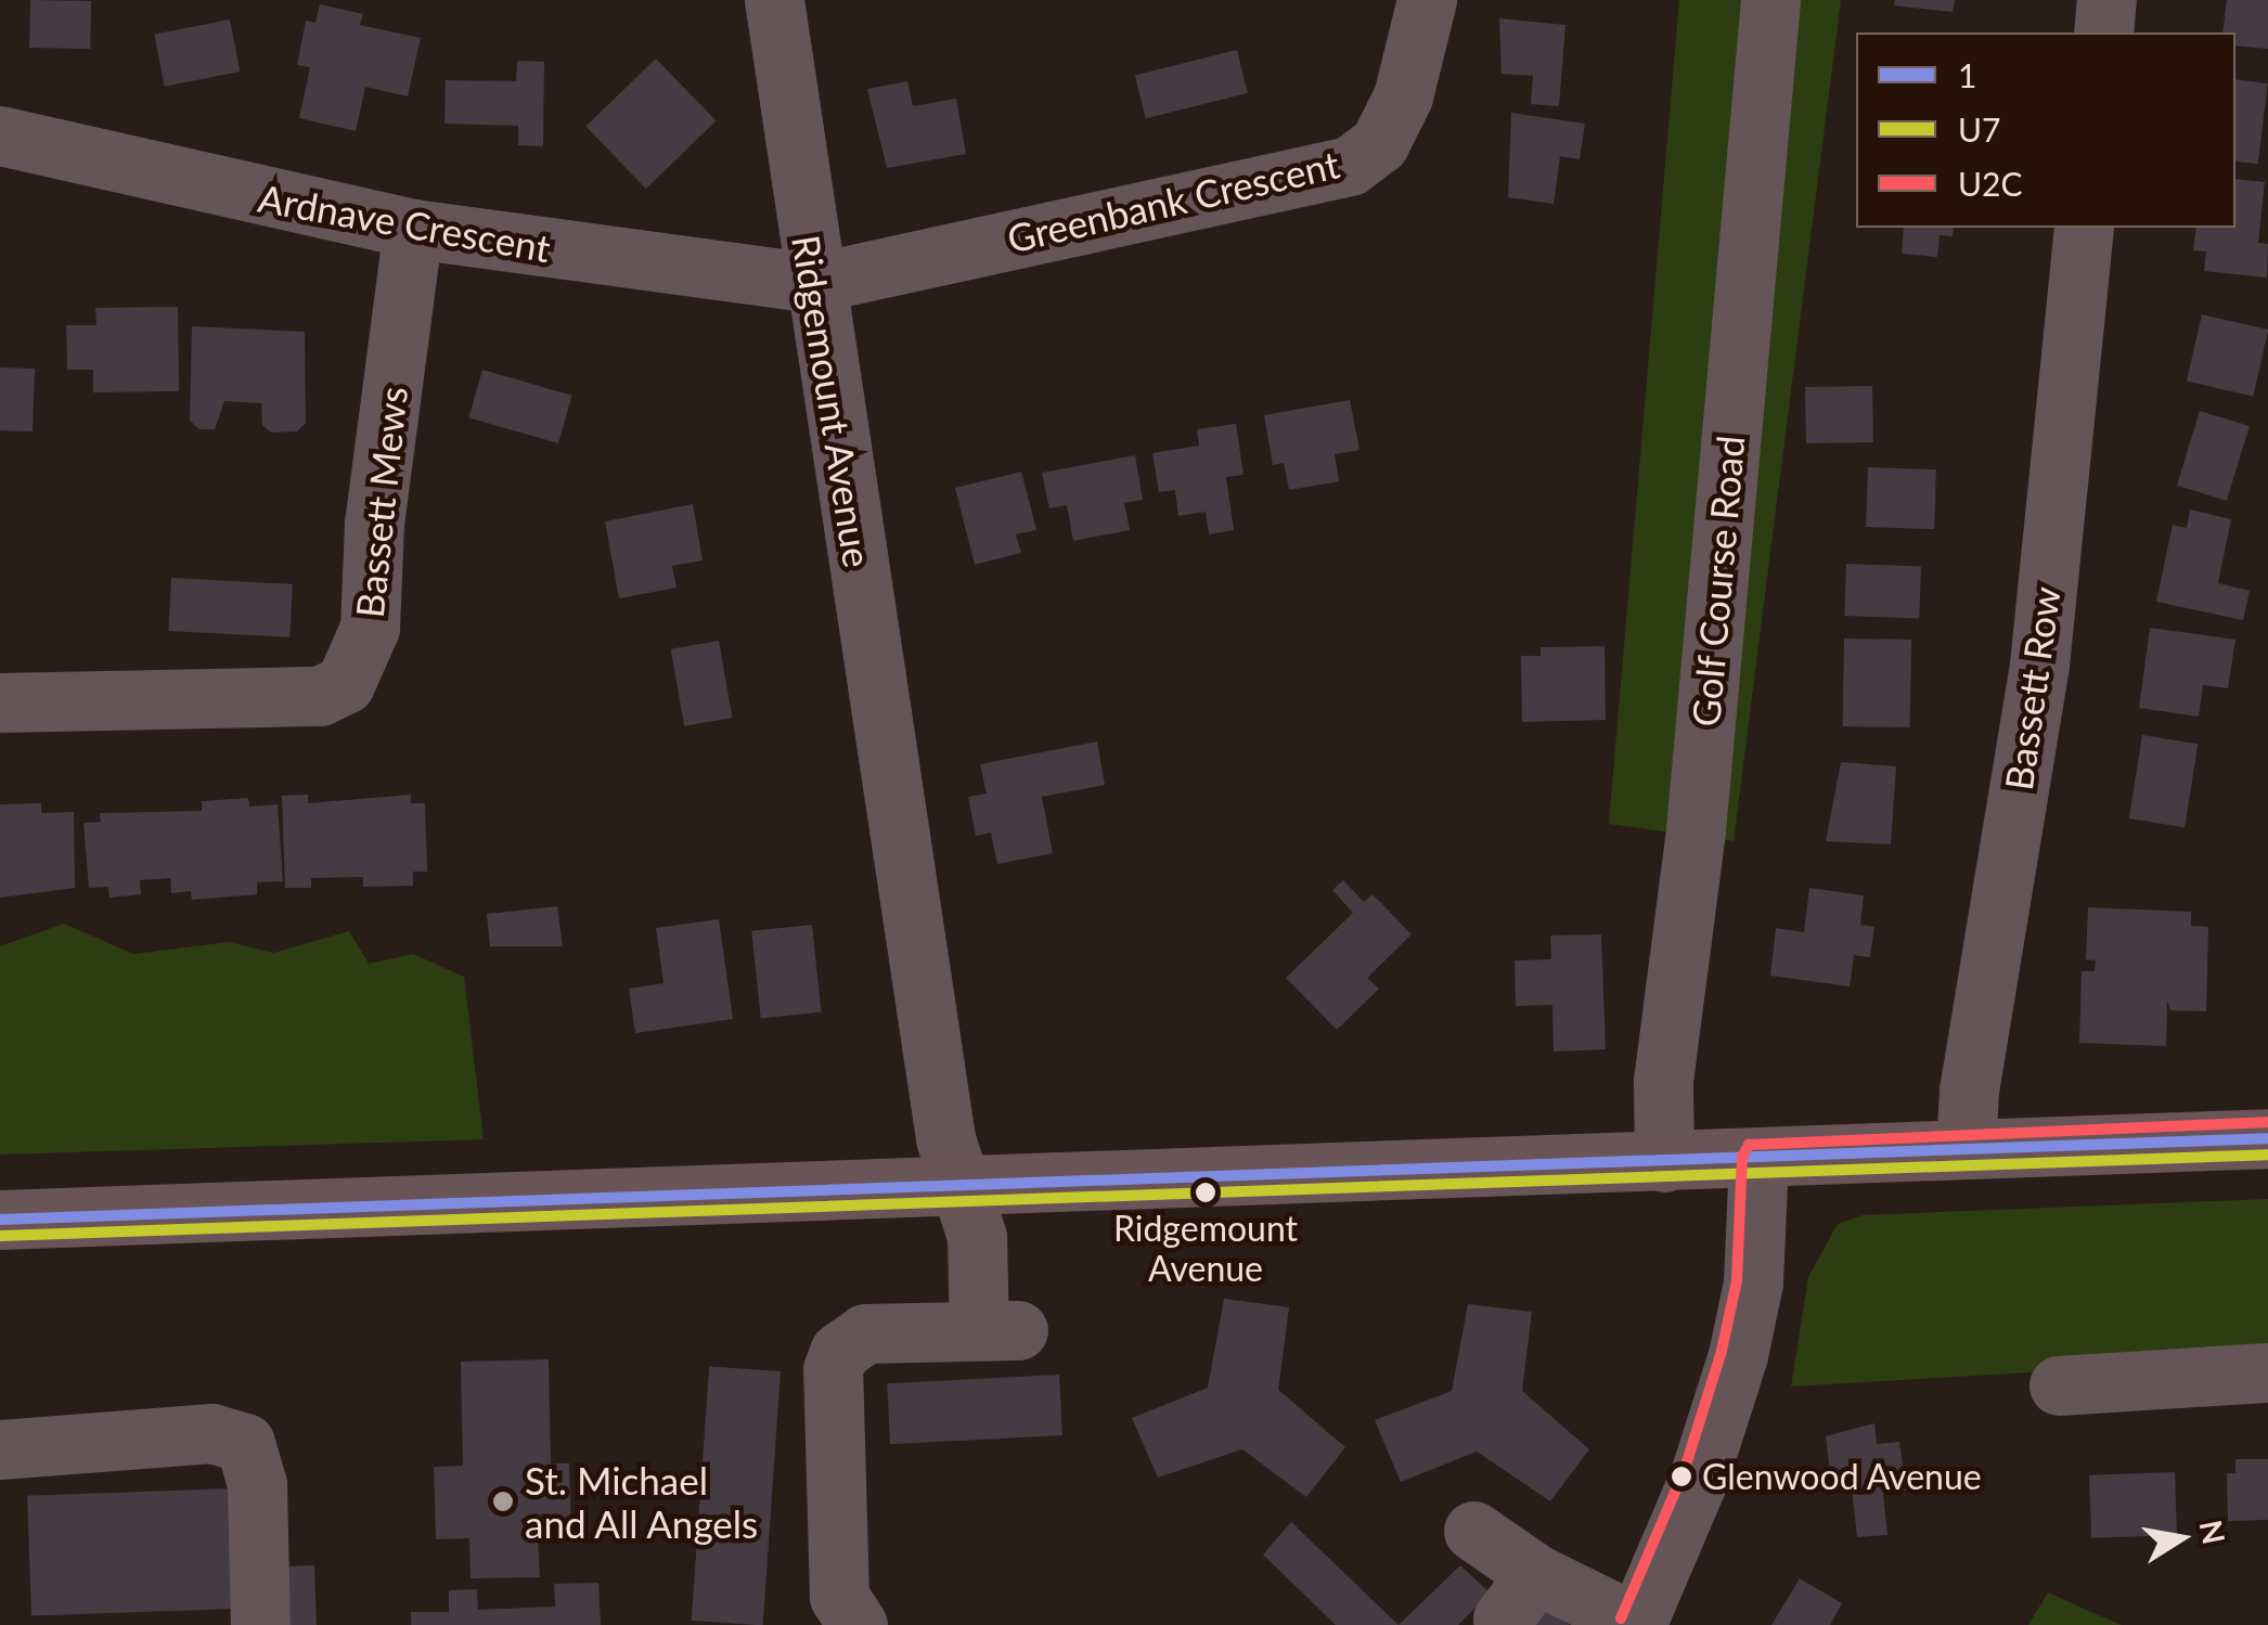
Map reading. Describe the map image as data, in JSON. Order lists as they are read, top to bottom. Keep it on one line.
{"streets":{"street":["Greenbank Crescent","Ardnave Crescent","Ridgemount Avenue","Bassett Mews","Golf Course Road","Bassett Row"]},"crossings":[["Greenbank Crescent","Ardnave Crescent"],["Greenbank Crescent","Ridgemount Avenue"],["Ardnave Crescent","Ridgemount Avenue"],["Ardnave Crescent","Bassett Mews"]],"places":["Ridgemount Avenue","Glenwood Avenue","St. Michael and All Angels"],"lines":["transit line U2C","transit line 1","transit line U7"],"legend":["1","U7","U2C"],"north":"right"}
